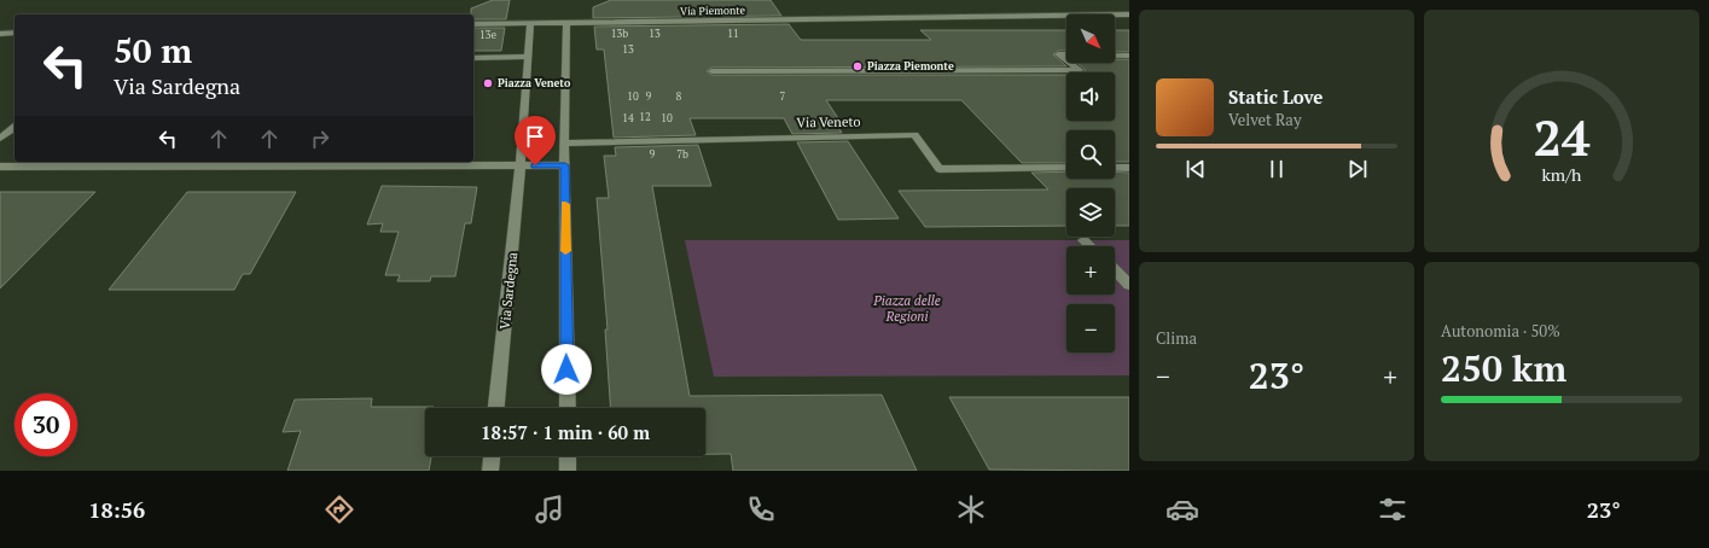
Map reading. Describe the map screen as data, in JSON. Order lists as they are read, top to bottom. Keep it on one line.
{"streets":{"street":["Via Piemonte","Via Veneto","Via Sardegna"]},"crossings":[["Via Piemonte","Via Sardegna"]],"parks":["Piazza delle Regioni"],"places":["Piazza Piemonte","Piazza Veneto"],"house_numbers":["13b","13","11","13e","13","10","9","8","7","12","14","10","9","7b"],"north":"bottom right","page":{"map_buttons":["+","−"],"turn":["50 m","Via Sardegna"],"song":["Static Love","Velvet Ray"],"tile":["Clima",["Autonomia · 50%","250 km"]],"heat":["−","23°","+"],"limit":"30","trip":"18:57 · 1 min · 60 m","tabs":["18:56","23°"],"gauge":["24","km/h"]}}
